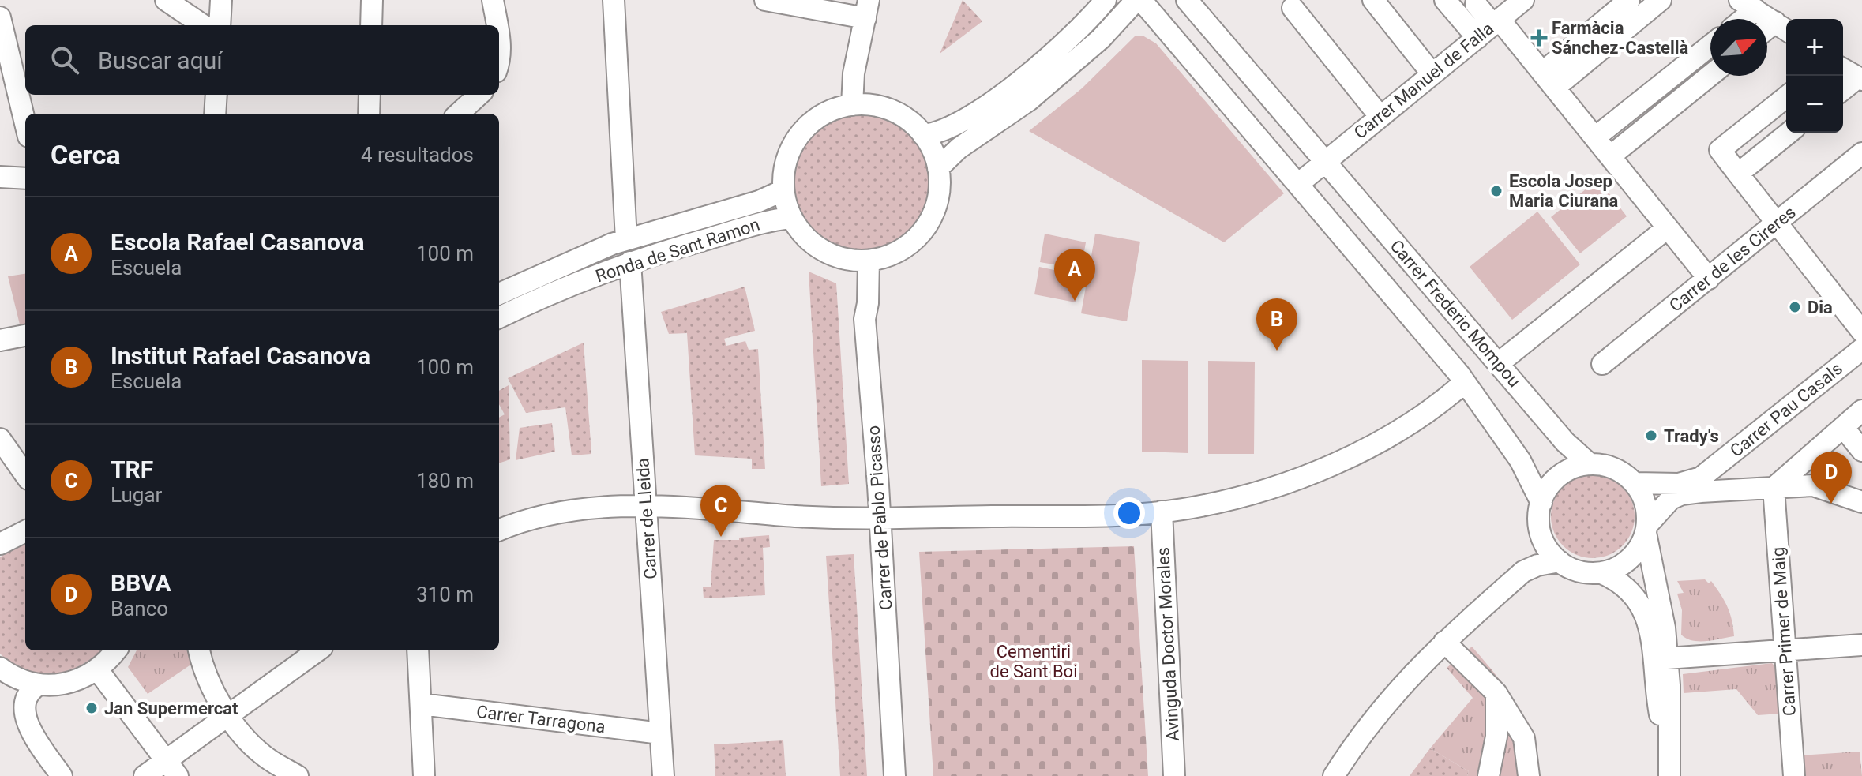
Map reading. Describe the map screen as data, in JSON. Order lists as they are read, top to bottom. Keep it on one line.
{"streets":{"street":["Carrer Manuel de Falla","Ronda de Sant Ramon","Carrer de les Cireres","Carrer Frederic Mompou","Carrer Pau Casals","Carrer de Pablo Picasso","Carrer de Lleida","Carrer Primer de Maig","Avinguda Doctor Morales","Carrer Tarragona"]},"crossings":[["Carrer Manuel de Falla","Carrer Frederic Mompou"],["Ronda de Sant Ramon","Carrer de Pablo Picasso"],["Ronda de Sant Ramon","Carrer de Lleida"],["Carrer Frederic Mompou","Carrer Pau Casals"],["Carrer de Lleida","Carrer Tarragona"]],"parks":["Cementiri de Sant Boi"],"places":{"health":["Farmàcia Sánchez-Castellà"],"other":["Escola Josep Maria Ciurana","Dia","Trady's","Jan Supermercat"]},"north":"top right","page":{"map_buttons":["+","−"],"search":"Buscar aquí","heading":["Cerca","4 resultados"],"list":[{"mark":"A","name":"Escola Rafael Casanova","note":"Escuela","value":"100 m"},{"mark":"B","name":"Institut Rafael Casanova","note":"Escuela","value":"100 m"},{"mark":"C","name":"TRF","note":"Lugar","value":"180 m"},{"mark":"D","name":"BBVA","note":"Banco","value":"310 m"}],"pins":["A","B","D","C"]}}
